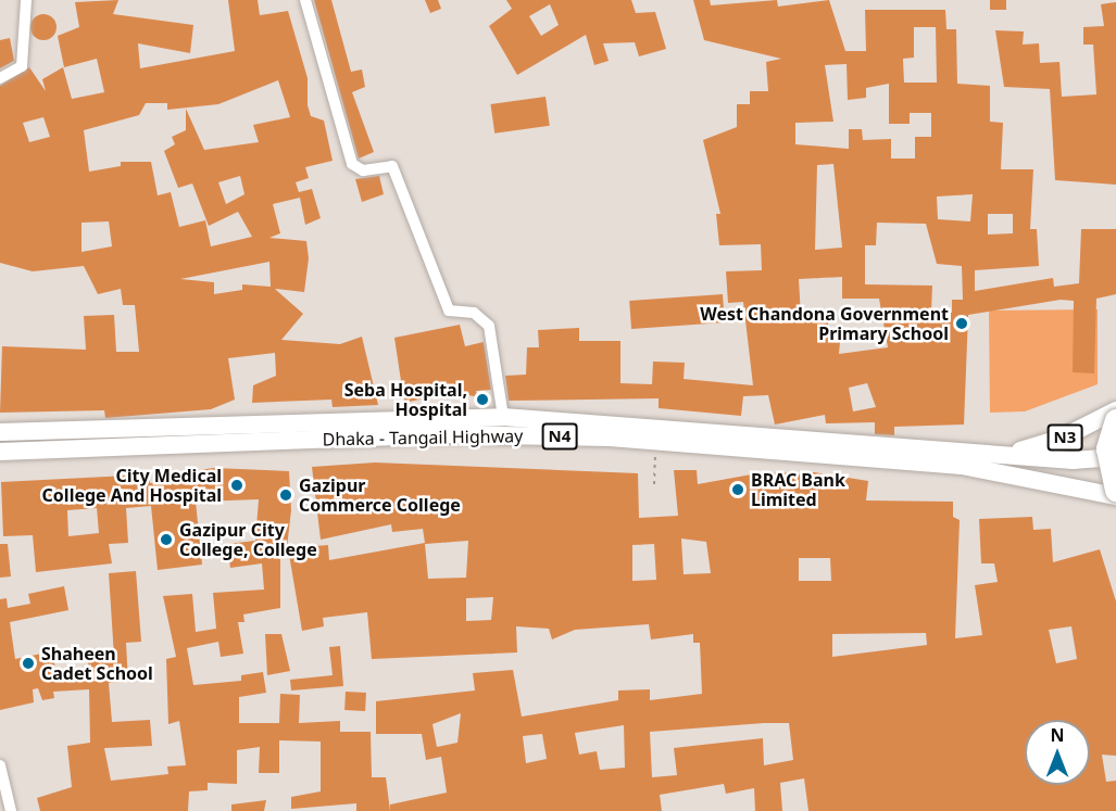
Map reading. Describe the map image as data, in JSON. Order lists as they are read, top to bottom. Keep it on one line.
{"streets":{"highway":["N4","Dhaka - Tangail Highway","N3"]},"crossings":[["Dhaka - Tangail Highway","N3"]],"places":["West Chandona Government Primary School","Seba Hospital, Hospital","City Medical College And Hospital","BRAC Bank Limited","Gazipur Commerce College","Gazipur City College, College","Shaheen Cadet School"],"north":"top"}
